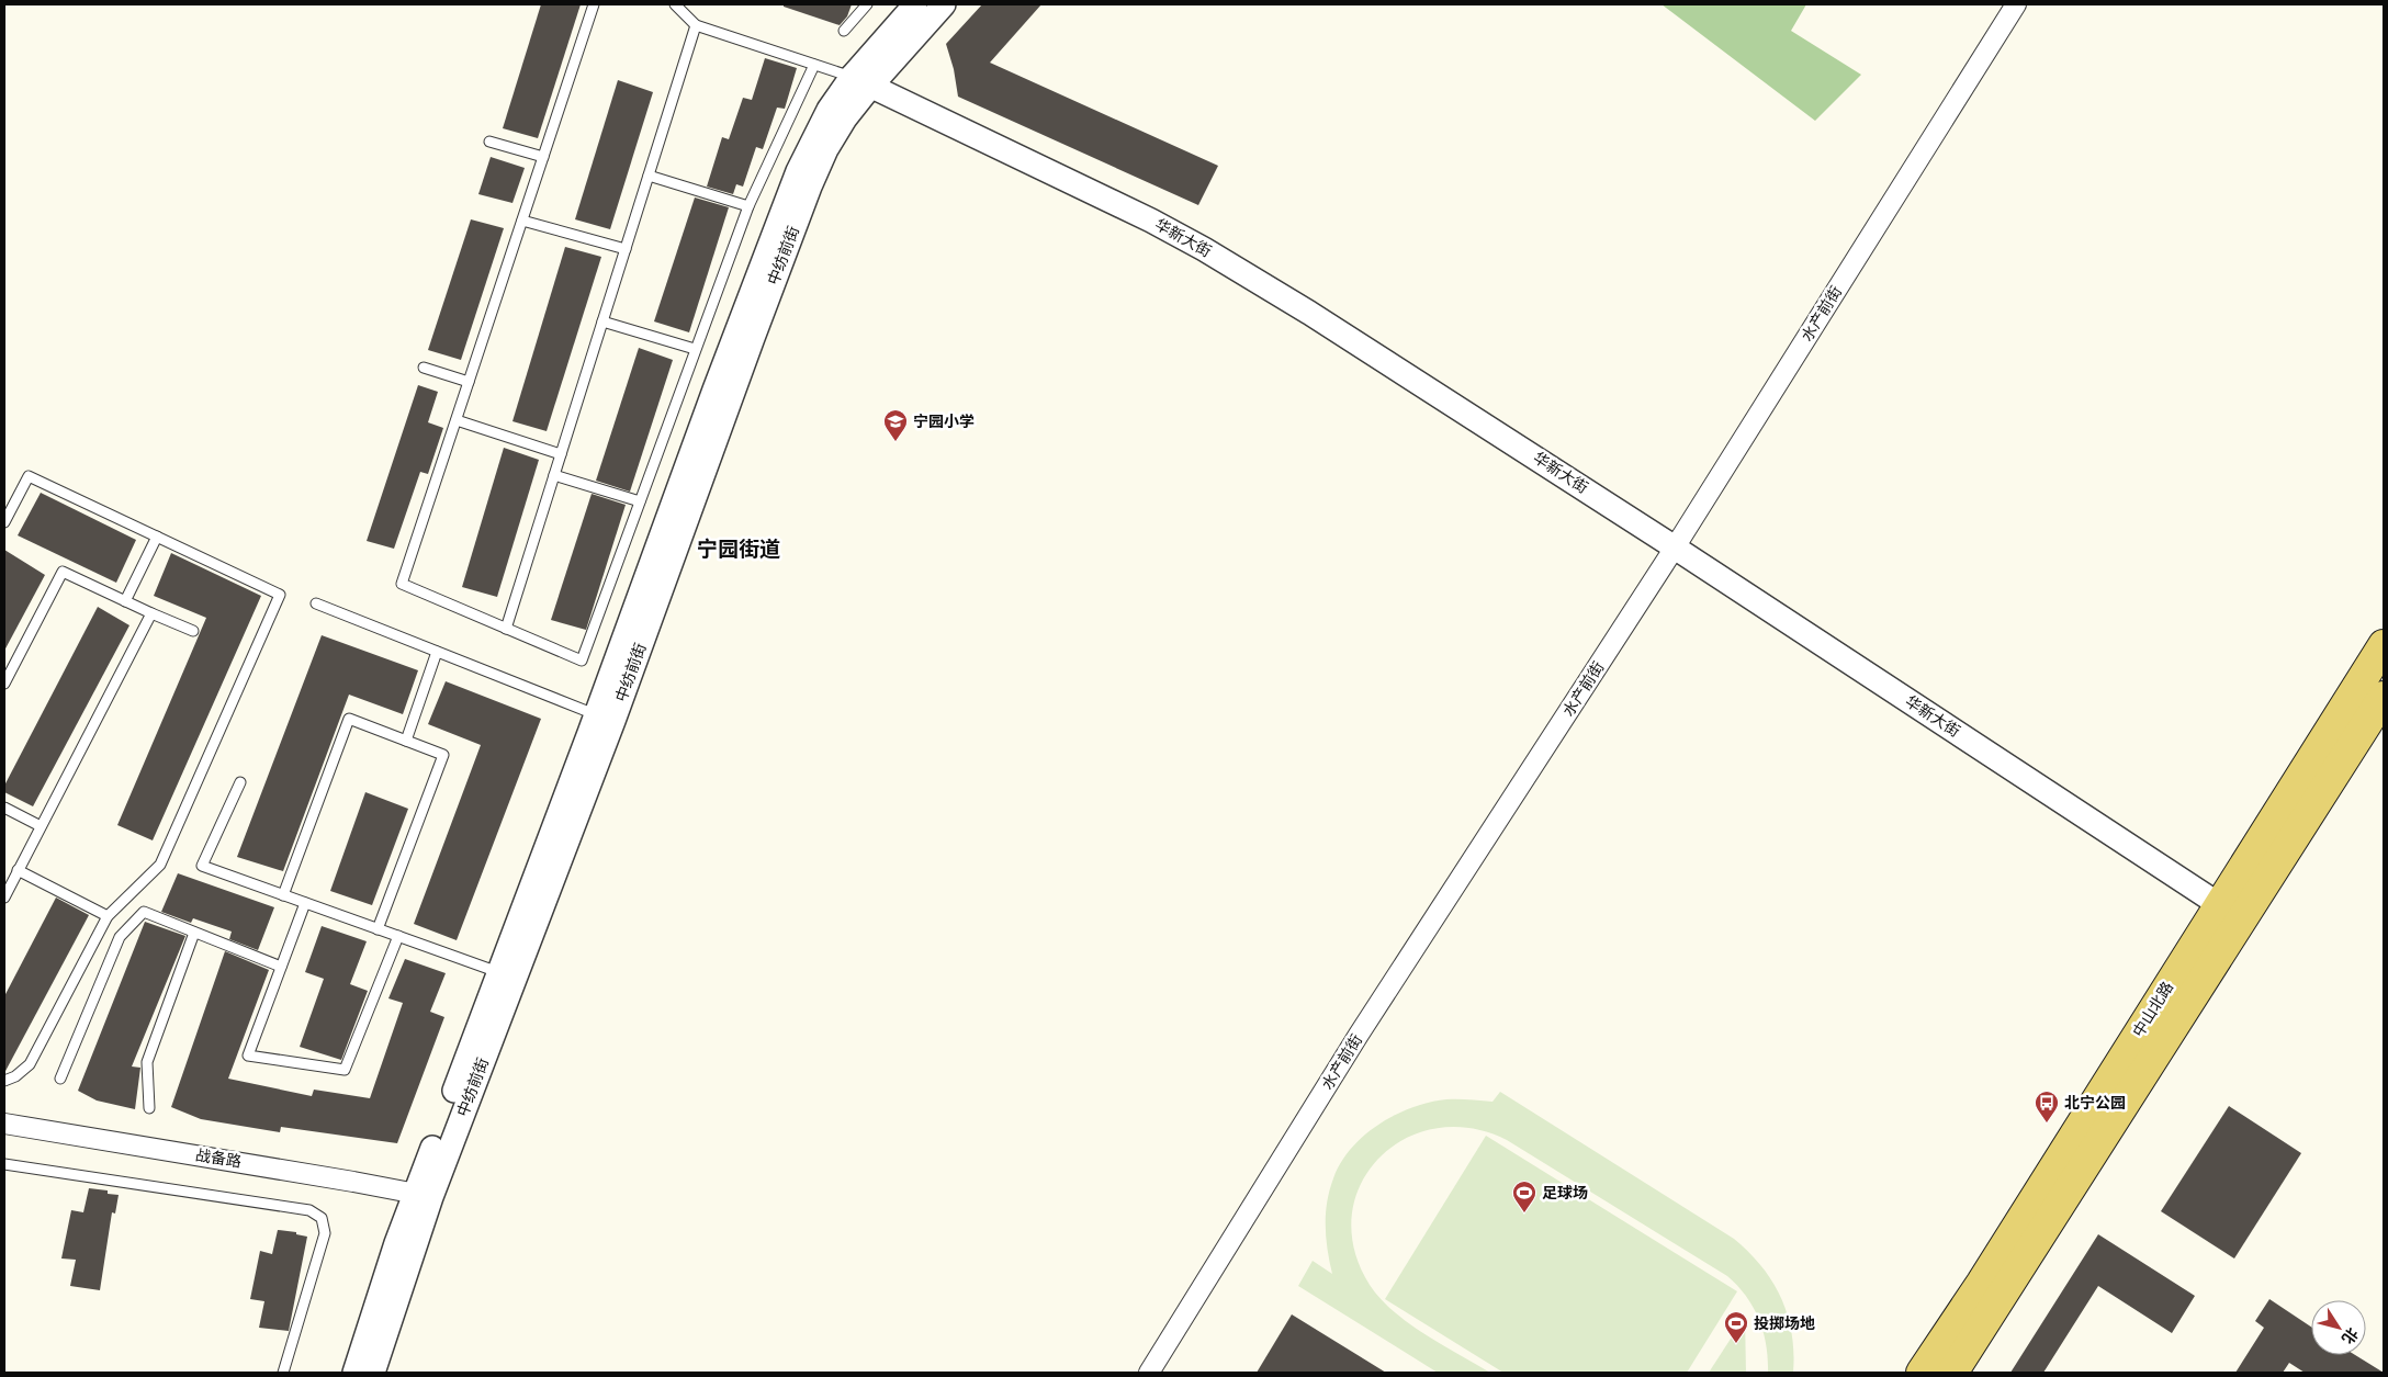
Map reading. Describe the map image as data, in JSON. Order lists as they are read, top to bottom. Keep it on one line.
{"streets":{"main road":["中山北路"],"street":["华新大街","中纺前街","水产前街","战备路"]},"crossings":[["华新大街","中纺前街"],["华新大街","水产前街"],["华新大街","中山北路"],["中纺前街","战备路"]],"districts":["宁园街道"],"places":{"school or university":["宁园小学"],"bus stop":["北宁公园"],"sports":["足球场","投掷场地"]},"north":"bottom right"}
